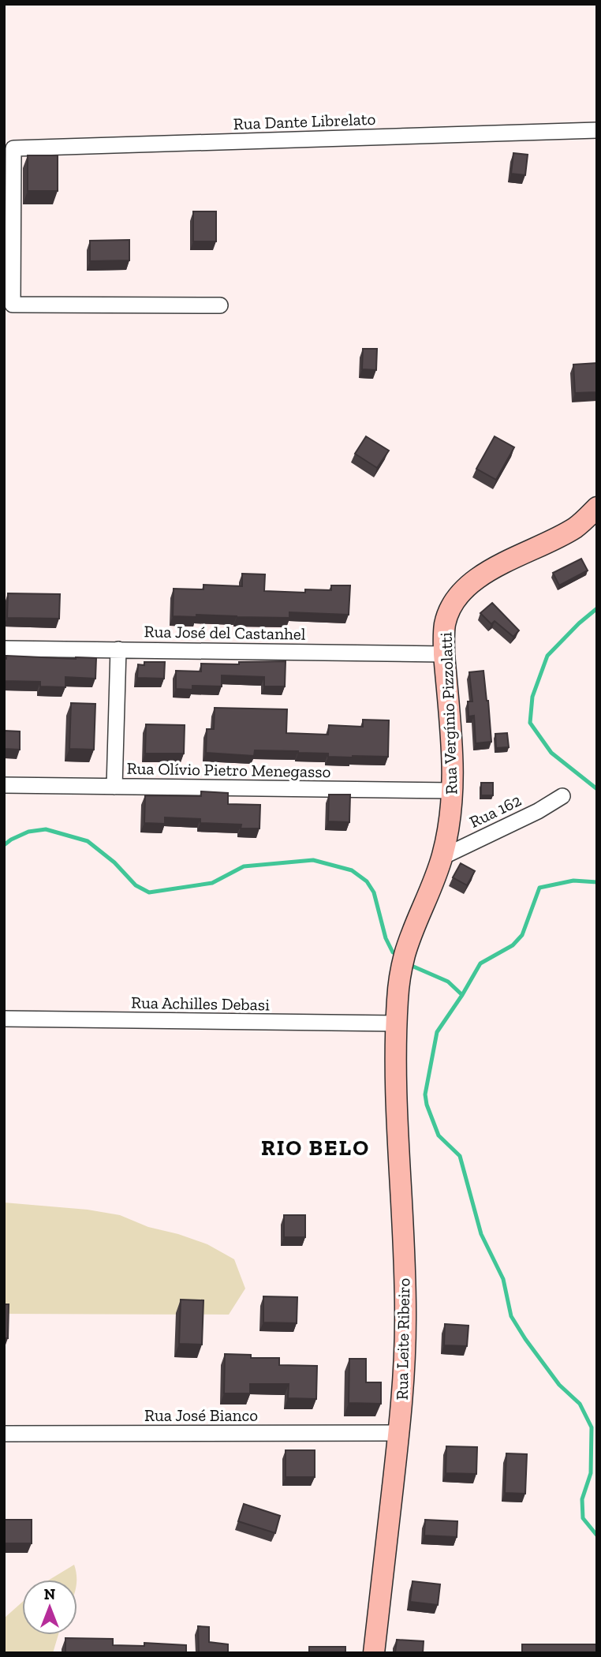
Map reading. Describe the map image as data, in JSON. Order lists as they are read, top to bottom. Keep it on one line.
{"streets":{"street":["Rua Dante Librelato","Rua José del Castanhel","Rua Vergínio Pizzolatti","Rua Olívio Pietro Menegasso","Rua 162","Rua Achilles Debasi","Rua Leite Ribeiro","Rua José Bianco"]},"crossings":[["Rua José del Castanhel","Rua Vergínio Pizzolatti"],["Rua Vergínio Pizzolatti","Rua Olívio Pietro Menegasso"],["Rua Vergínio Pizzolatti","Rua 162"],["Rua Vergínio Pizzolatti","Rua Achilles Debasi"],["Rua Vergínio Pizzolatti","Rua Leite Ribeiro"],["Rua Achilles Debasi","Rua Leite Ribeiro"],["Rua Leite Ribeiro","Rua José Bianco"]],"districts":["RIO BELO"],"north":"top"}
